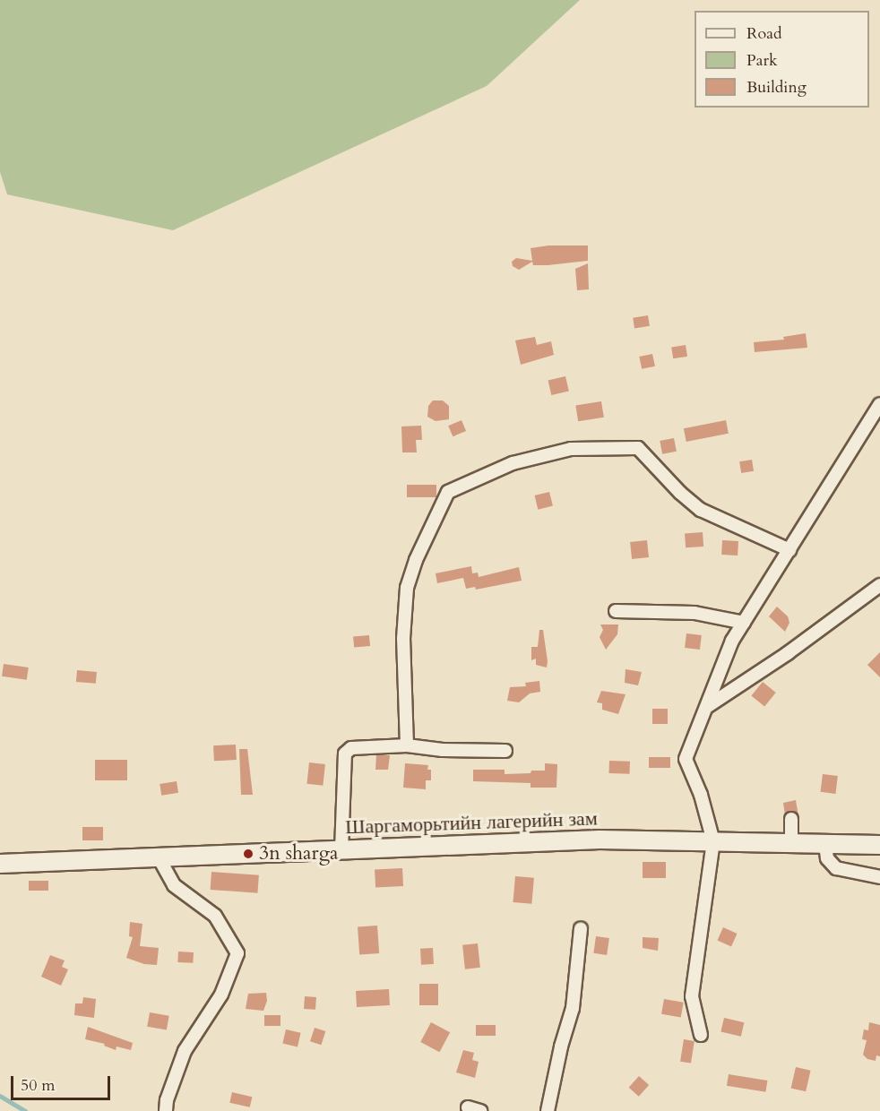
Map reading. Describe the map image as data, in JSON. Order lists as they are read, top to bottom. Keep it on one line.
{"streets":{"street":["Шаргаморьтийн лагерийн зам"]},"places":["3n sharga"],"legend":["Road","Park","Building"],"scale_bar":"50 m"}
